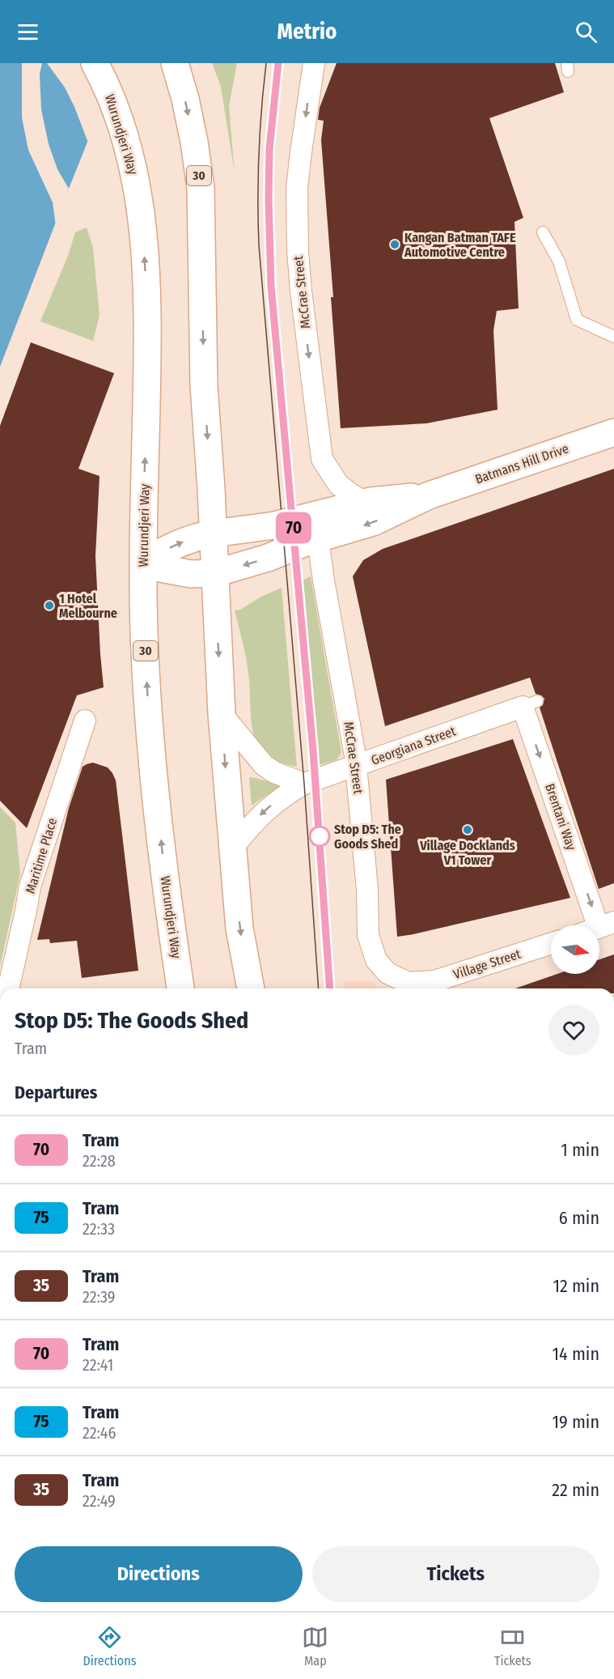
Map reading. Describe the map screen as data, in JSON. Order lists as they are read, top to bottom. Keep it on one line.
{"streets":{"main road":["Wurundjeri Way","30","Batmans Hill Drive"],"street":["McCrae Street","Georgiana Street","Brentani Way","Maritime Place","Village Street"]},"crossings":[["Wurundjeri Way","Batmans Hill Drive"],["30","Batmans Hill Drive"],["30","Georgiana Street"],["McCrae Street","Batmans Hill Drive"],["McCrae Street","Georgiana Street"],["McCrae Street","Village Street"],["Georgiana Street","Brentani Way"]],"one_way":["McCrae Street","Brentani Way"],"places":["Kangan Batman TAFE Automotive Centre","1 Hotel Melbourne","Village Docklands V1 Tower","Stop D5: The Goods Shed"],"lines":["tram line 70"],"north":"right","page":{"header":"Metrio","on_map":"70","heading":[["Stop D5: The Goods Shed","Tram"],"Departures"],"list":[{"mark":"70","name":"Tram","note":"22:28","value":"1 min"},{"mark":"75","name":"Tram","note":"22:33","value":"6 min"},{"mark":"35","name":"Tram","note":"22:39","value":"12 min"},{"mark":"70","name":"Tram","note":"22:41","value":"14 min"},{"mark":"75","name":"Tram","note":"22:46","value":"19 min"},{"mark":"35","name":"Tram","note":"22:49","value":"22 min"}],"buttons":["Directions","Tickets"],"tabs":["Directions","Map","Tickets"]}}
